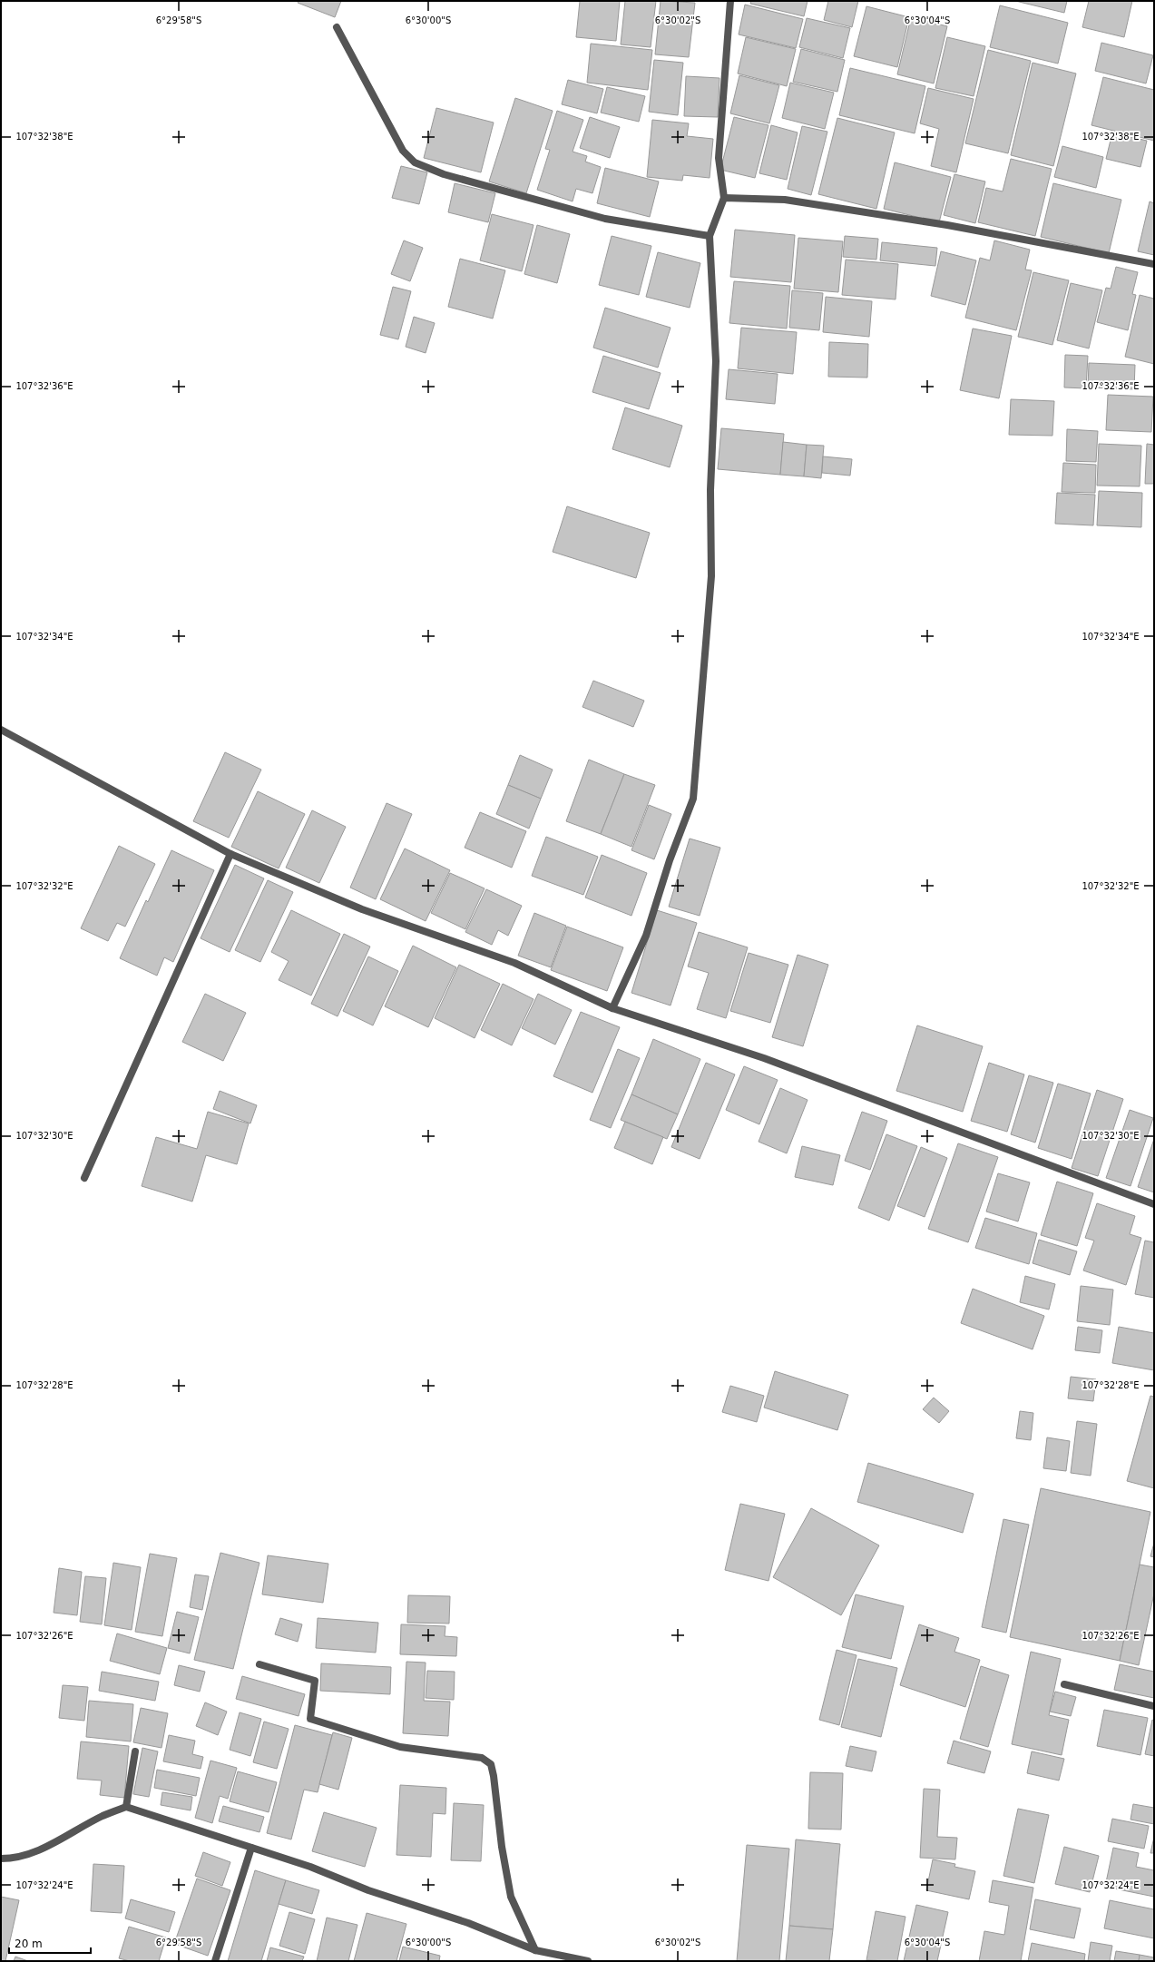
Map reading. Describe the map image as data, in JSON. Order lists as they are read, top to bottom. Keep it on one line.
{"scale_bar":"20 m","coordinates":["6°29'58\"S","6°30'00\"S","6°30'02\"S","6°30'04\"S","107°32'38\"E","107°32'36\"E","107°32'34\"E","107°32'32\"E","107°32'30\"E","107°32'28\"E","107°32'26\"E","107°32'24\"E"]}
